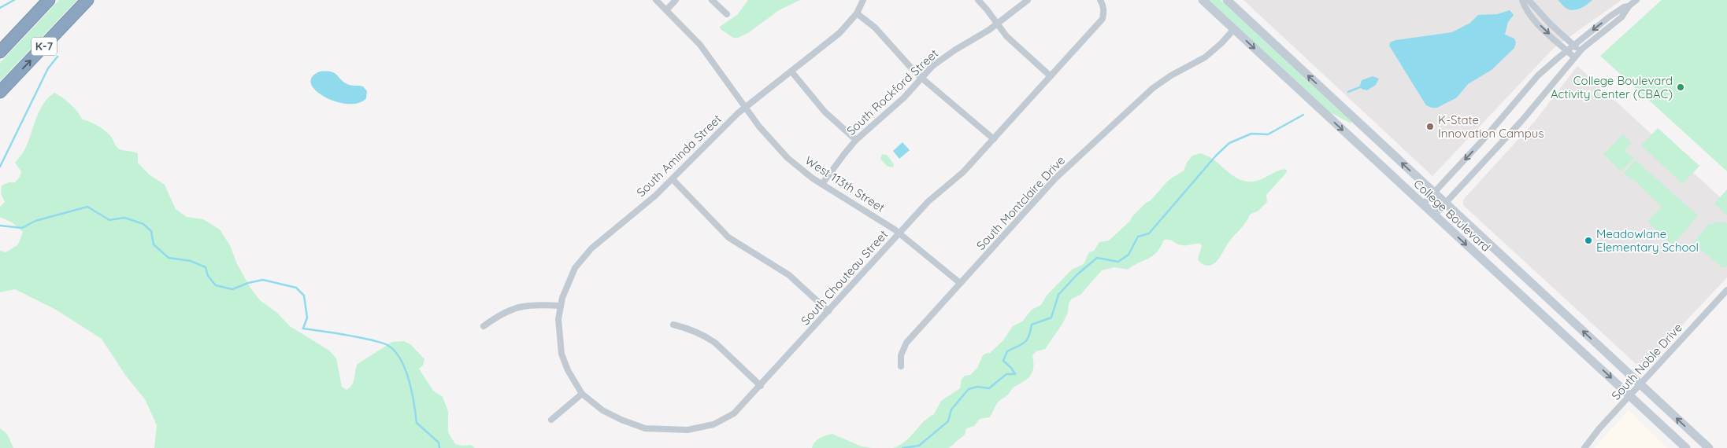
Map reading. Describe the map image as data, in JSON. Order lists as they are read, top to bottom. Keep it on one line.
{"streets":{"highway":["K-7"],"main road":["College Boulevard"],"street":["South Rockford Street","South Aminda Street","West 113th Street","South Montclaire Drive","South Chouteau Street","South Noble Drive"]},"crossings":[["South Rockford Street","West 113th Street"],["South Aminda Street","West 113th Street"],["South Aminda Street","South Chouteau Street"],["West 113th Street","South Montclaire Drive"],["West 113th Street","South Chouteau Street"],["South Montclaire Drive","College Boulevard"],["College Boulevard","South Noble Drive"]],"places":["College Boulevard Activity Center (CBAC)","K-State Innovation Campus","Meadowlane Elementary School"]}
